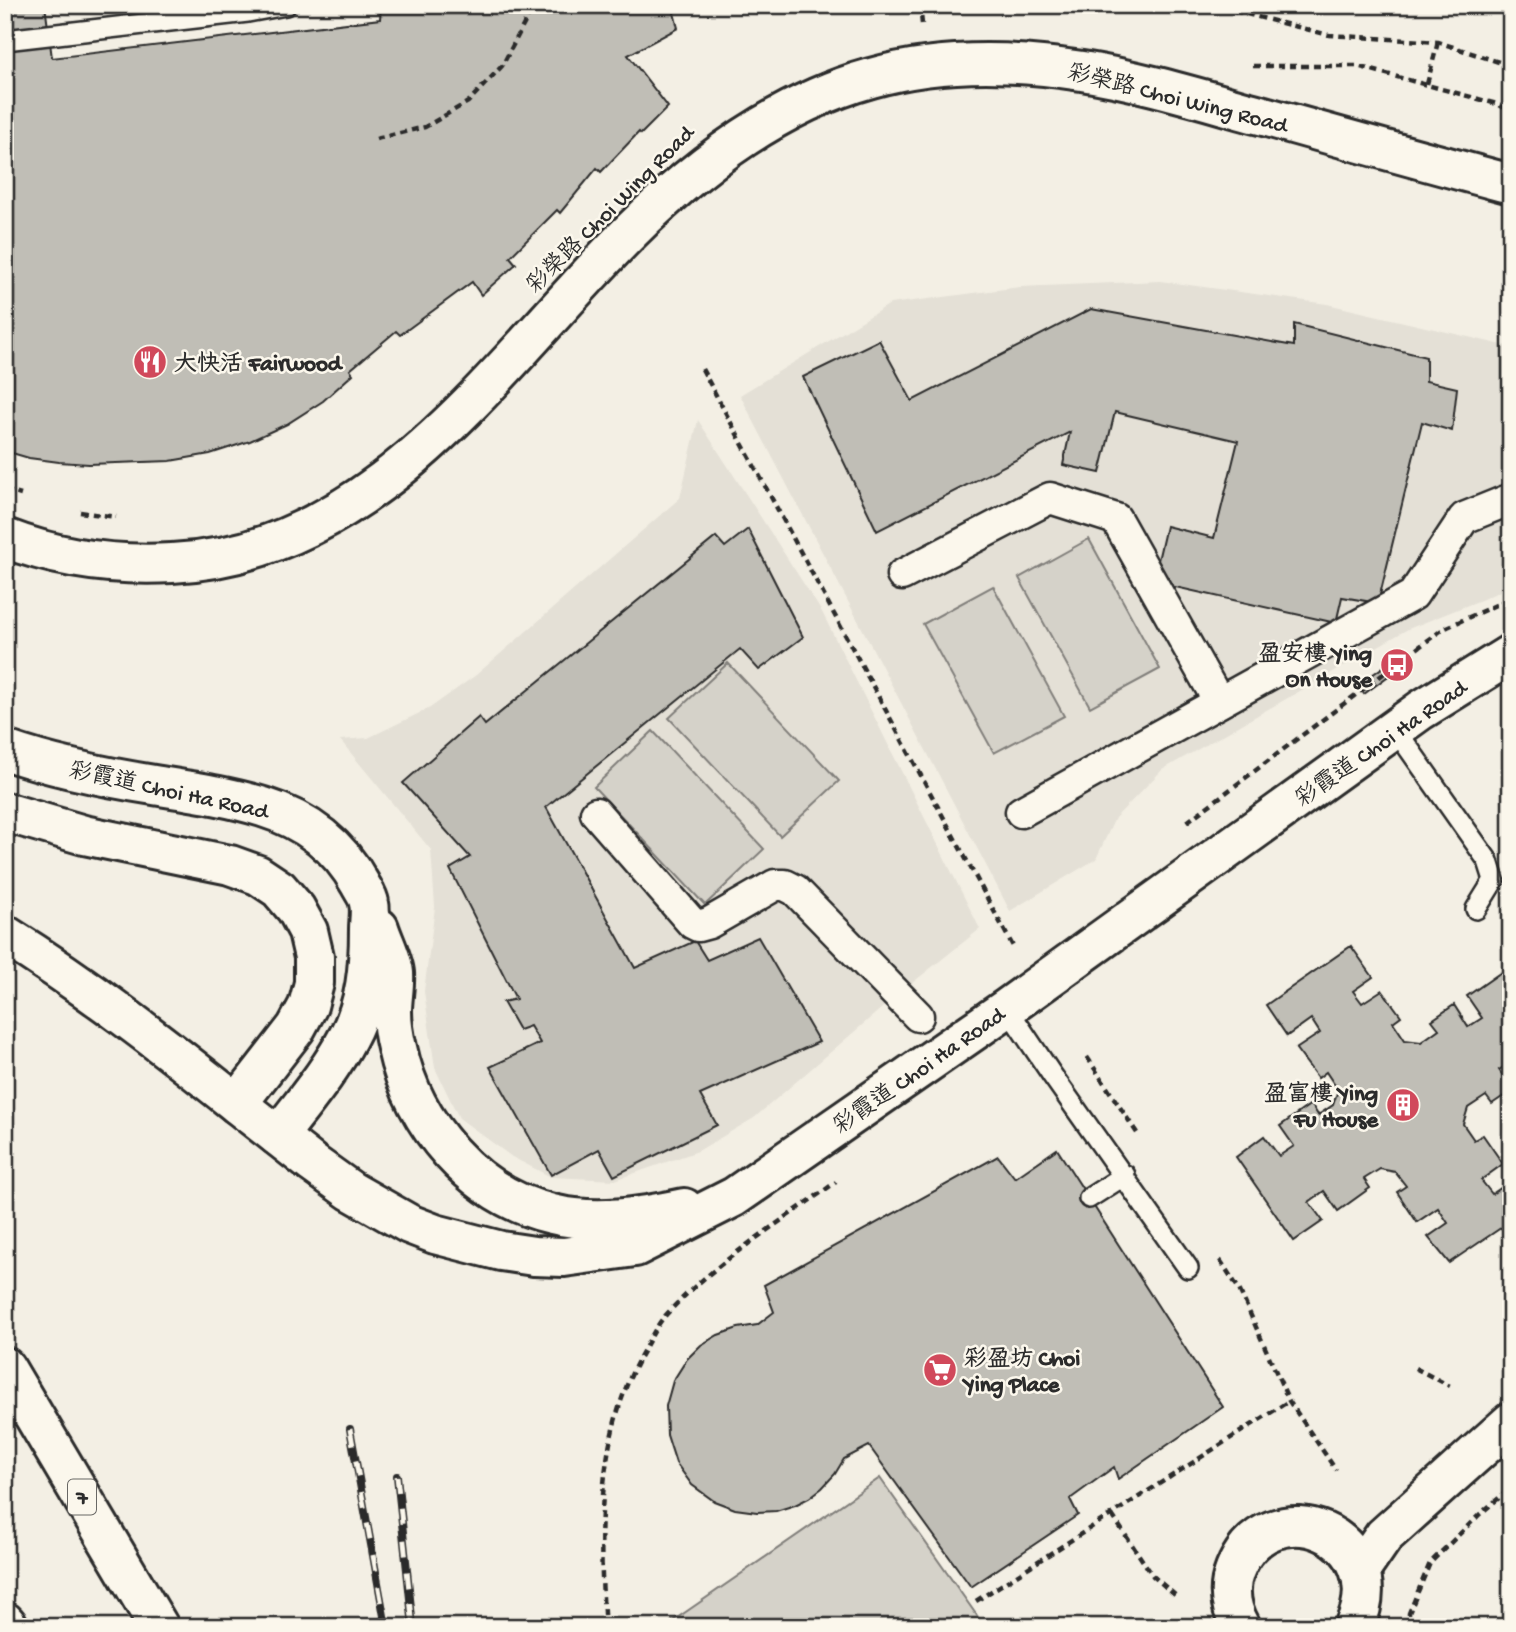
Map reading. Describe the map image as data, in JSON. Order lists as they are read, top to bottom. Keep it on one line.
{"streets":{"main road":["彩榮路 Choi Wing Road","彩霞道 Choi Ha Road","7"]},"places":{"restaurant":["大快活 Fairwood"],"bus stop":["盈安樓 Ying On House"],"building":["盈富樓 Ying Fu House"],"supermarket":["彩盈坊 Choi Ying Place"]}}
